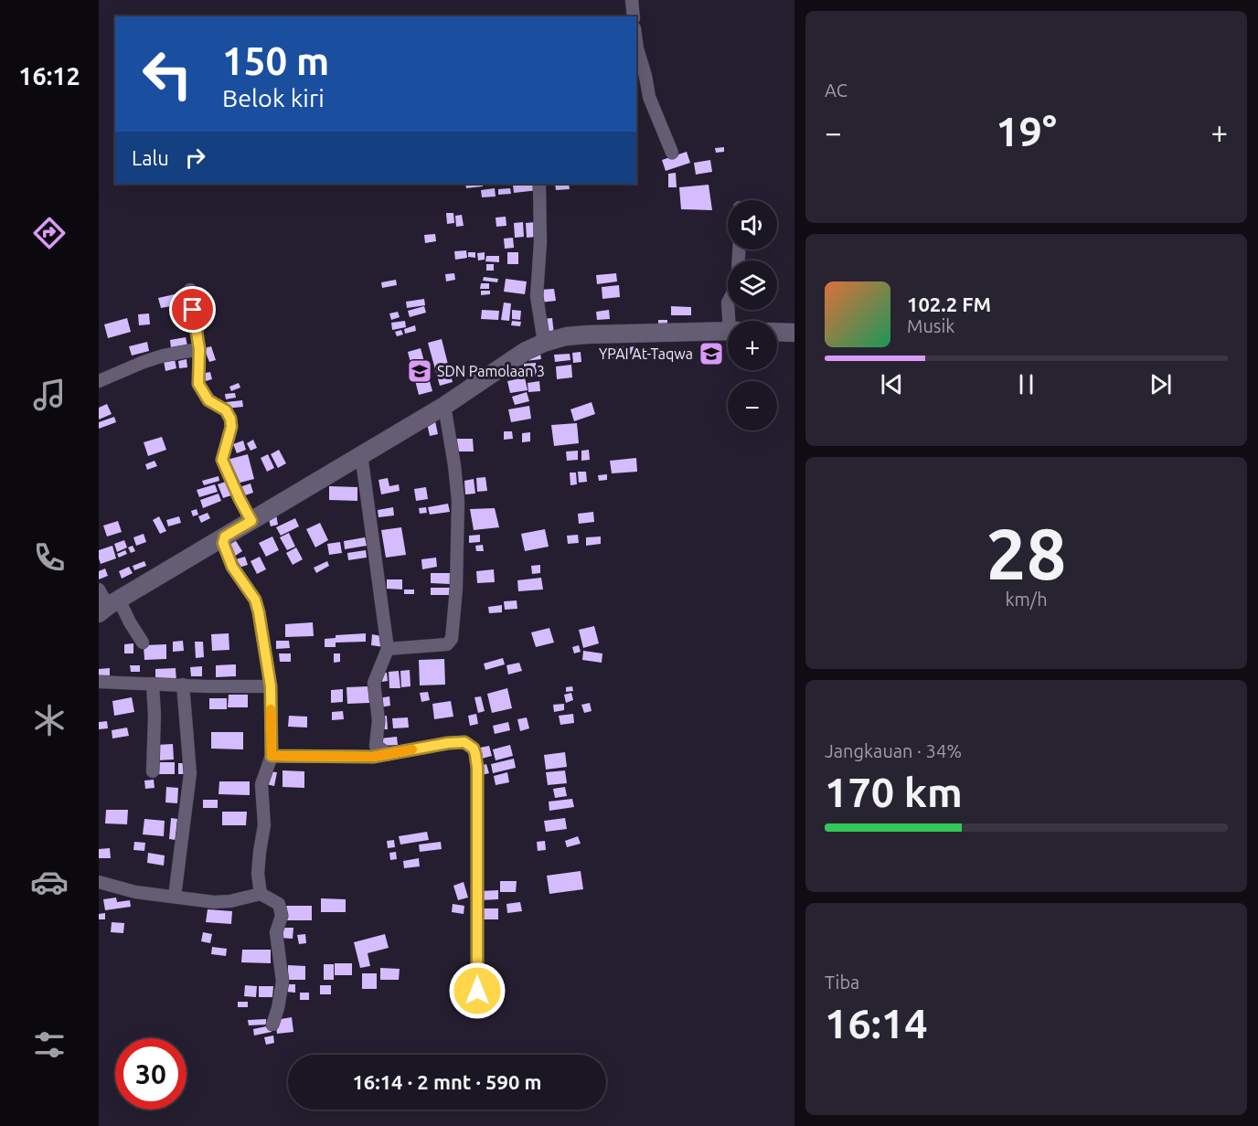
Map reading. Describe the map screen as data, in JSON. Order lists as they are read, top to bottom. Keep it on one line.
{"places":{"school or university":["YPAI At-Taqwa","SDN Pamolaan 3"]},"page":{"tabs":"16:12","tile":["AC",["28","km/h"],["Jangkauan · 34%","170 km"],["Tiba","16:14"]],"turn":["150 m","Belok kiri"],"heat":["−","19°","+"],"then":"Lalu","map_buttons":["+","−"],"song":["102.2 FM","Musik"],"limit":"30","trip":"16:14 · 2 mnt · 590 m"}}
